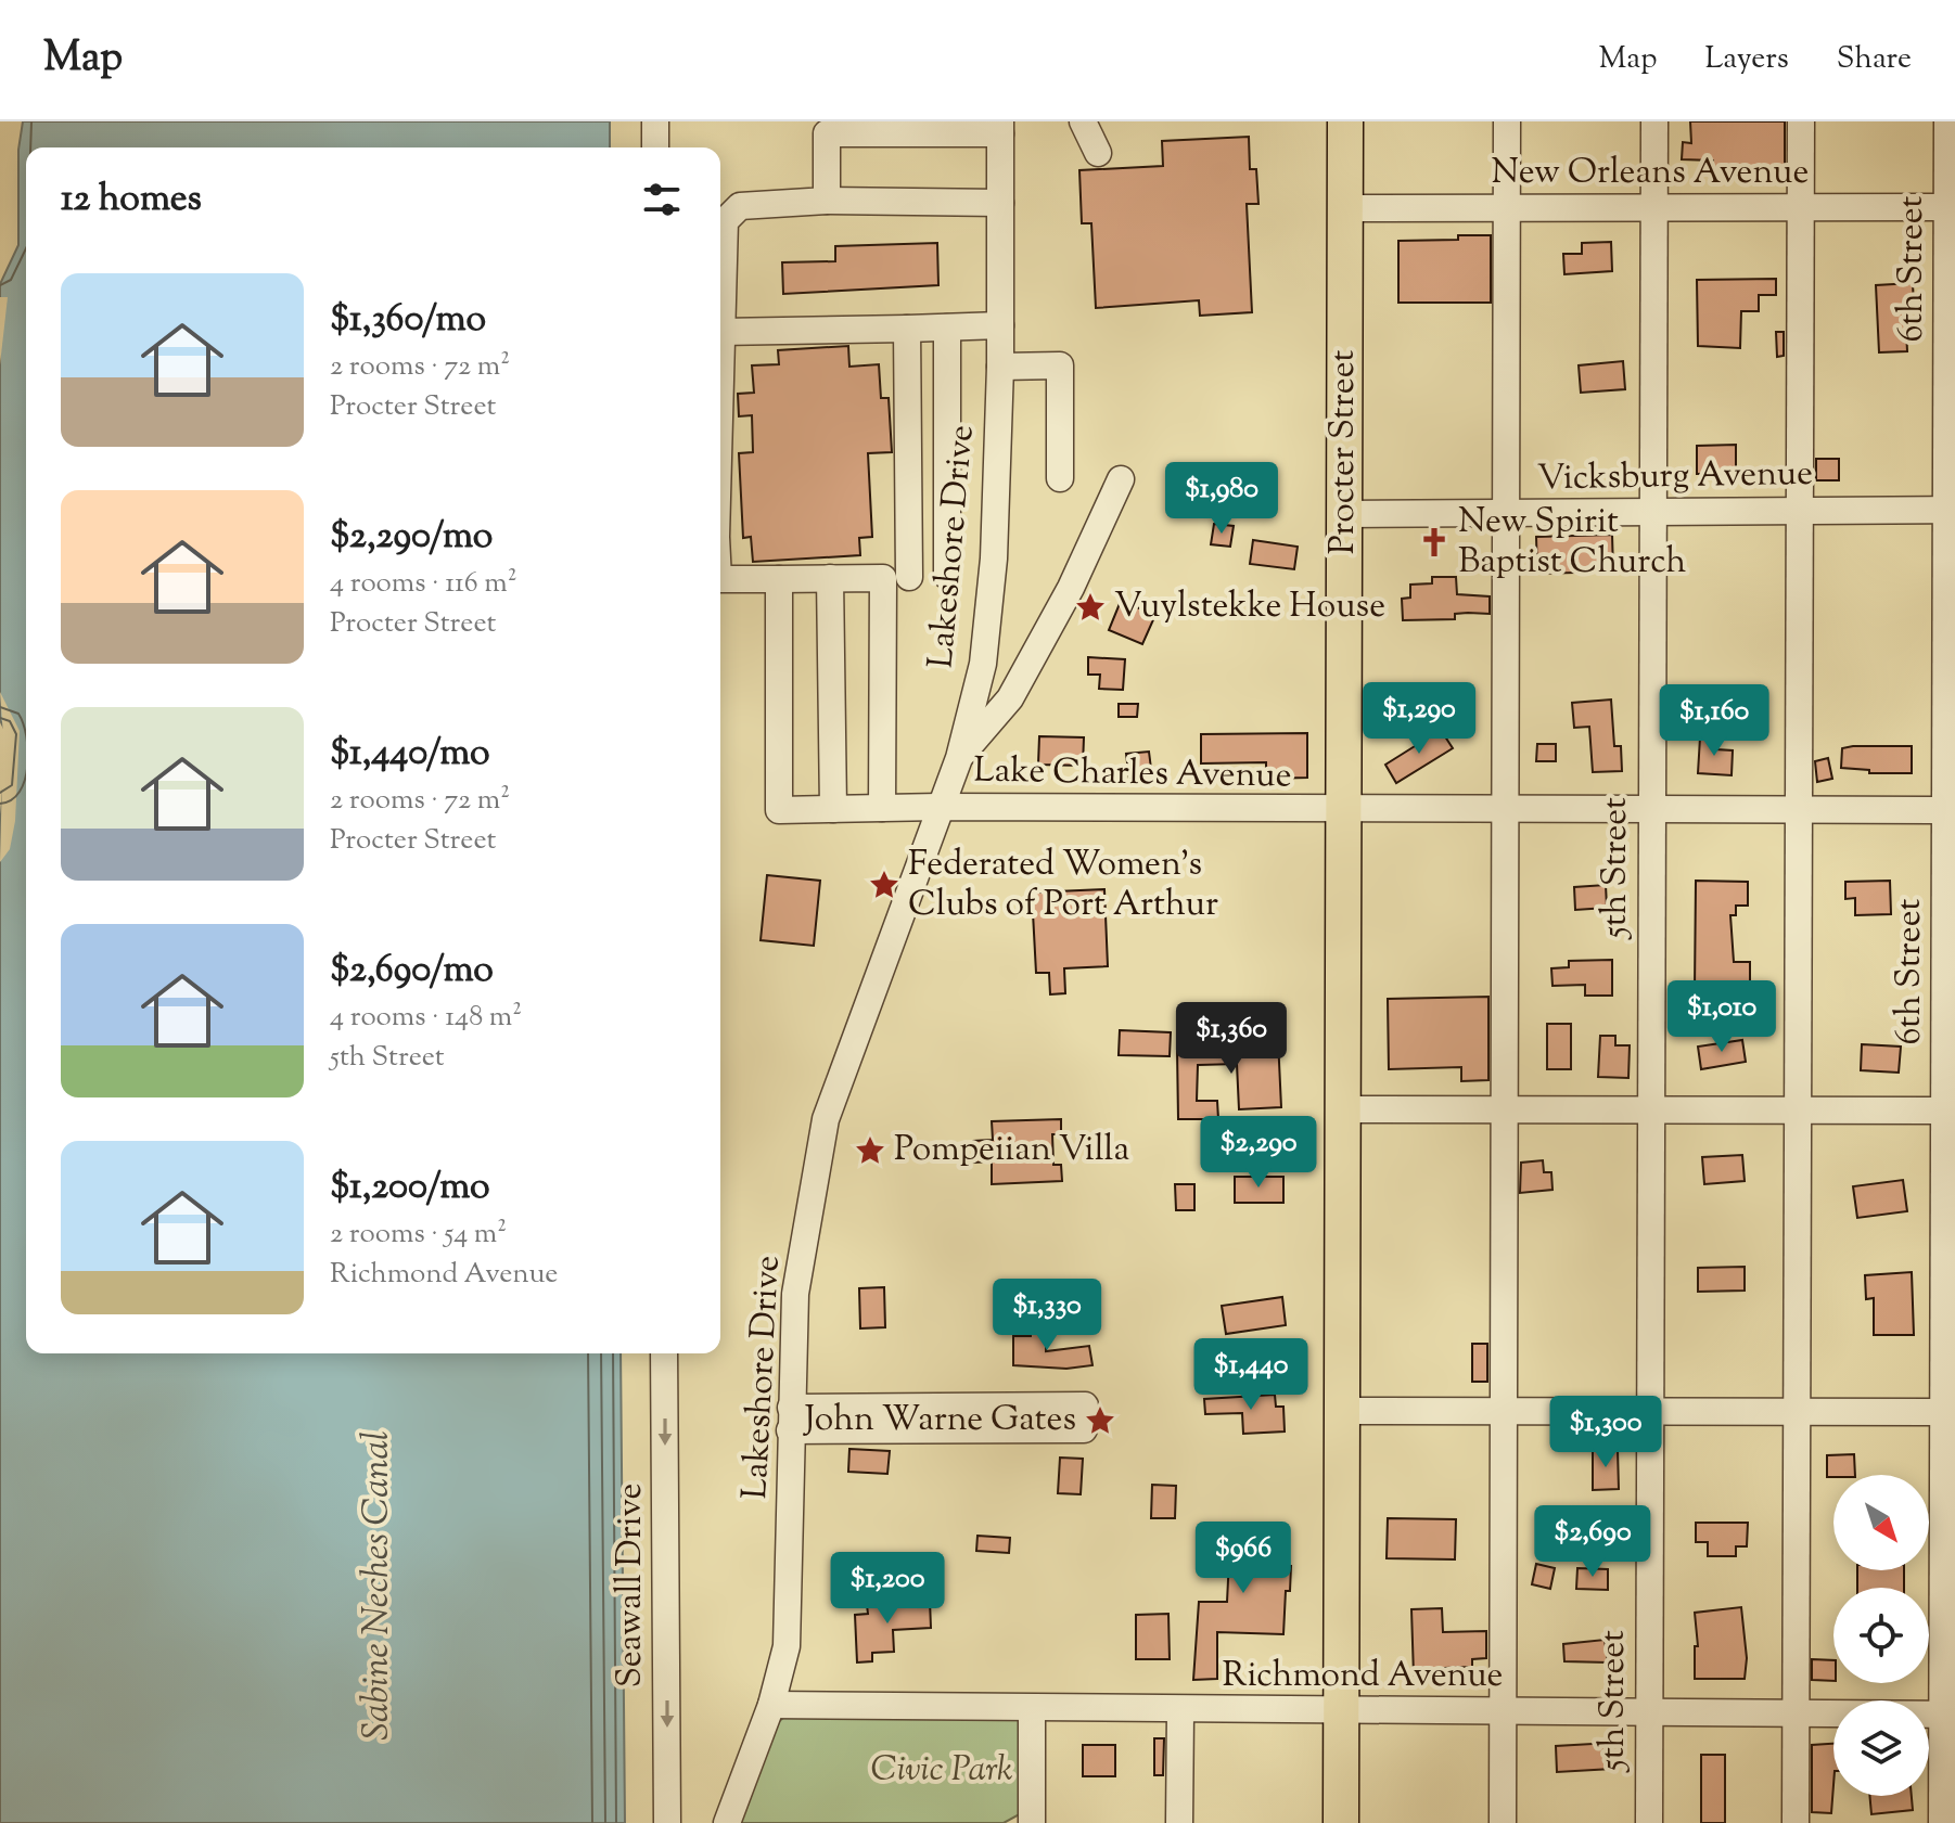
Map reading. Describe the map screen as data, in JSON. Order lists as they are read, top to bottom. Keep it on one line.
{"streets":{"main road":["Procter Street"],"street":["New Orleans Avenue","6th Street","Vicksburg Avenue","Lakeshore Drive","Lake Charles Avenue","5th Street","Seawall Drive","Richmond Avenue"]},"crossings":[["New Orleans Avenue","6th Street"],["New Orleans Avenue","Procter Street"],["New Orleans Avenue","5th Street"],["6th Street","Vicksburg Avenue"],["6th Street","Lake Charles Avenue"],["6th Street","Richmond Avenue"],["Procter Street","Vicksburg Avenue"],["Procter Street","Lake Charles Avenue"],["Procter Street","Richmond Avenue"],["Vicksburg Avenue","5th Street"],["Lakeshore Drive","Lake Charles Avenue"],["Lakeshore Drive","Richmond Avenue"],["Lake Charles Avenue","5th Street"],["5th Street","Richmond Avenue"]],"one_way":["Seawall Drive"],"water":["Sabine Neches Canal"],"parks":["Civic Park"],"places":{"church":["New Spirit Baptist Church"],"place":["Vuylstekke House","Federated Women's Clubs of Port Arthur","Pompeiian Villa","John Warne Gates"]},"north":"bottom right","page":{"header":"Map","nav":["Map","Layers","Share"],"heading":"12 homes","list":[{"name":"$1,360/mo","note":"2 rooms · 72 m² · Procter Street"},{"name":"$2,290/mo","note":"4 rooms · 116 m² · Procter Street"},{"name":"$1,440/mo","note":"2 rooms · 72 m² · Procter Street"},{"name":"$2,690/mo","note":"4 rooms · 148 m² · 5th Street"},{"name":"$1,200/mo","note":"2 rooms · 54 m² · Richmond Avenue"}],"price":["$1,980","$1,290","$1,160","$1,010","$1,360","$2,290","$1,330","$1,440","$1,300","$2,690","$966","$1,200"]}}
